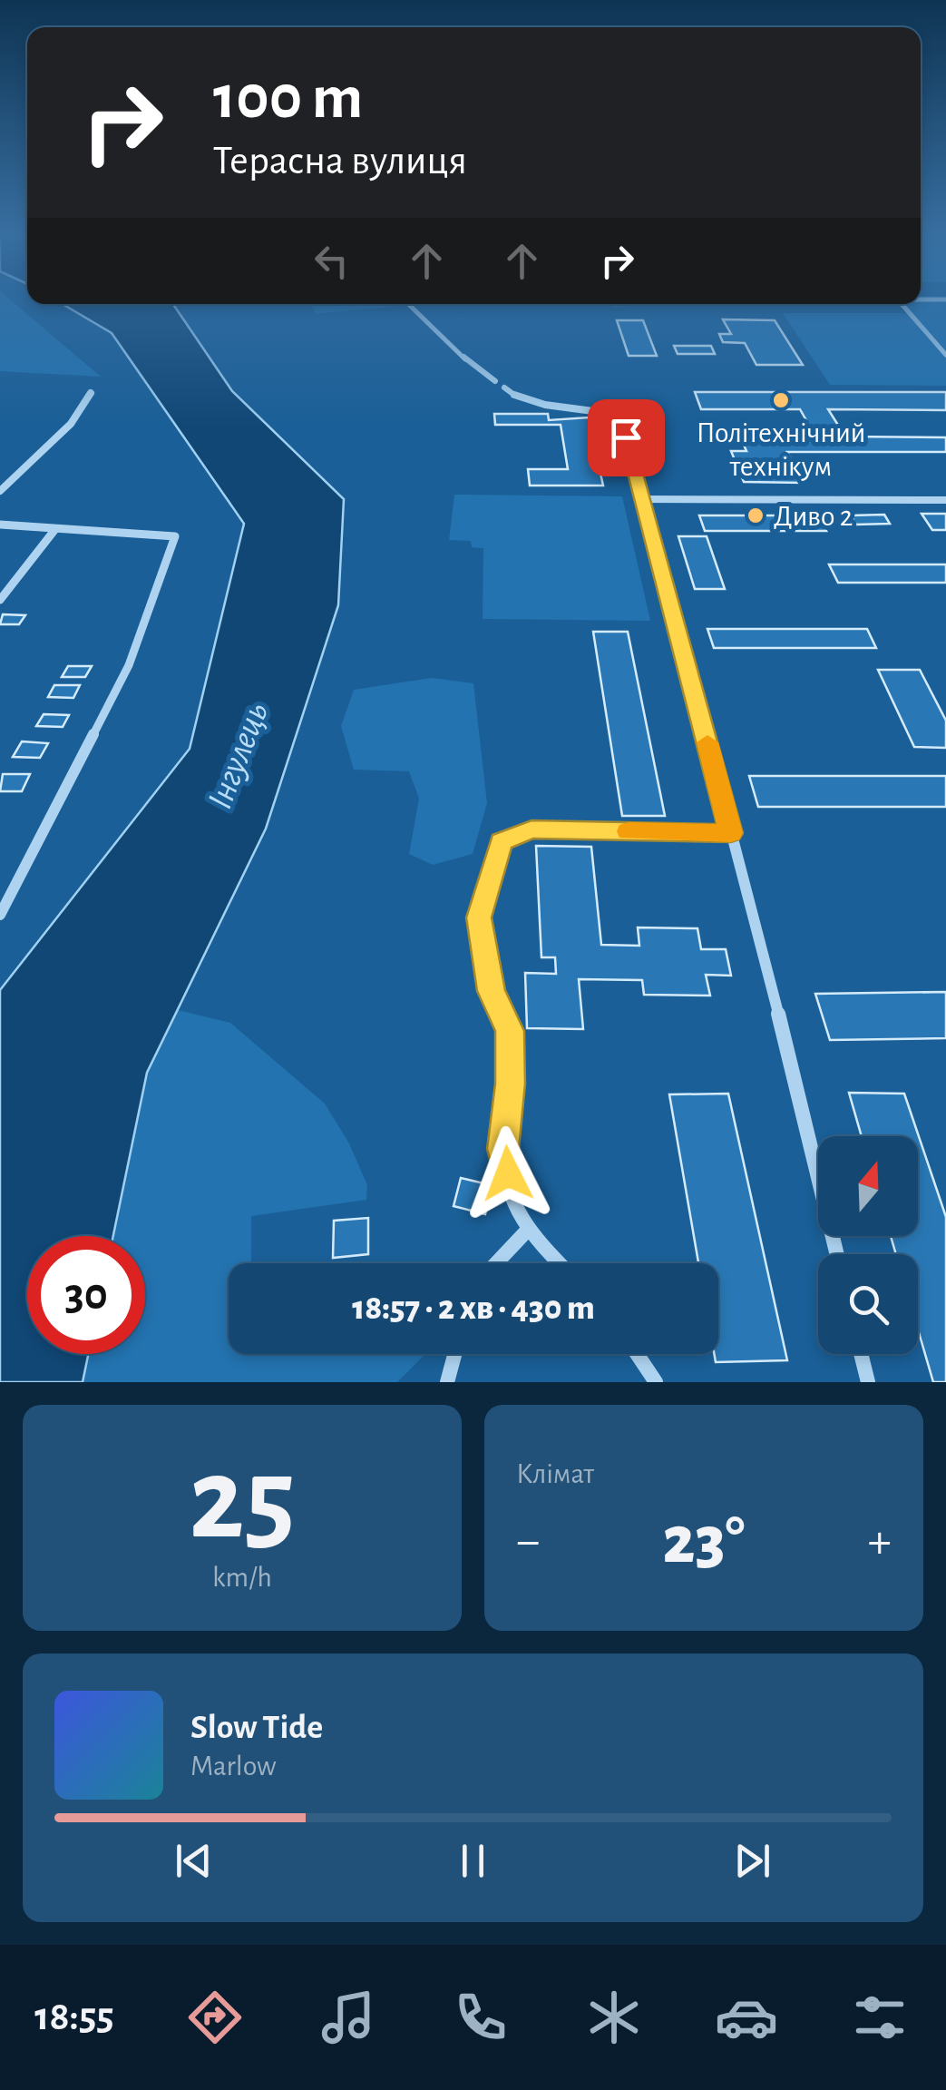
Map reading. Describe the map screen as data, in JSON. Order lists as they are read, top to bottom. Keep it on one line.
{"water":["Інгулець"],"places":["Політехнічний технікум","Диво 2"],"north":"top","page":{"turn":["100 m","Терасна вулиця"],"limit":"30","trip":"18:57 · 2 хв · 430 m","tile":[["25","km/h"],"Клімат"],"heat":["−","23°","+"],"song":["Slow Tide","Marlow"],"tabs":"18:55"}}
